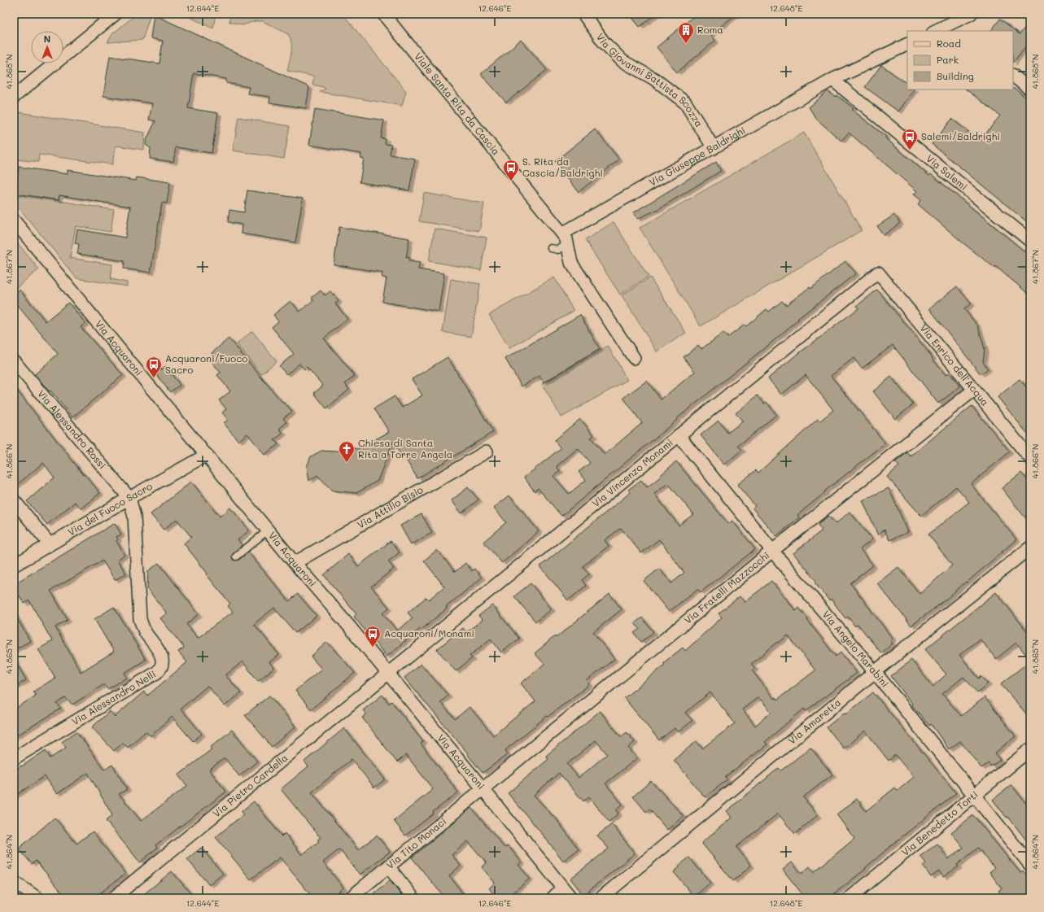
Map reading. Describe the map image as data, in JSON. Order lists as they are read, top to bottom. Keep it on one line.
{"streets":{"street":["Via Giovanni Battista Scozza","Viale Santa Rita da Cascia","Via Giuseppe Baldrighi","Via Salemi","Via Acquaroni","Via Enrico dell'Acqua","Via Alessandro Rossi","Via Vincenzo Monamì","Via Attilio Bisio","Via del Fuoco Sacro","Via Fratelli Mazzocchi","Via Angelo Marabini","Via Alessandro Nelli","Via Amaretta","Via Pietro Cardella","Via Benedetto Torti","Via Tito Monaci"]},"crossings":[["Via Giovanni Battista Scozza","Via Giuseppe Baldrighi"],["Viale Santa Rita da Cascia","Via Giuseppe Baldrighi"],["Via Giuseppe Baldrighi","Via Salemi"],["Via Acquaroni","Via Vincenzo Monamì"],["Via Acquaroni","Via Attilio Bisio"],["Via Acquaroni","Via del Fuoco Sacro"],["Via Acquaroni","Via Fratelli Mazzocchi"],["Via Acquaroni","Via Pietro Cardella"],["Via Acquaroni","Via Tito Monaci"],["Via Enrico dell'Acqua","Via Vincenzo Monamì"],["Via Enrico dell'Acqua","Via Fratelli Mazzocchi"],["Via Alessandro Rossi","Via del Fuoco Sacro"],["Via Alessandro Rossi","Via Alessandro Nelli"],["Via Vincenzo Monamì","Via Angelo Marabini"],["Via Vincenzo Monamì","Via Pietro Cardella"],["Via del Fuoco Sacro","Via Alessandro Nelli"],["Via Fratelli Mazzocchi","Via Angelo Marabini"],["Via Fratelli Mazzocchi","Via Tito Monaci"],["Via Angelo Marabini","Via Amaretta"],["Via Angelo Marabini","Via Benedetto Torti"]],"places":{"building":["Roma"],"bus stop":["Salemi/Baldrighi","S. Rita da Cascia/Baldrighi","Acquaroni/Fuoco Sacro","Acquaroni/Monami"],"church":["Chiesa di Santa Rita a Torre Angela"]},"legend":["Road","Park","Building"],"north":"top","coordinates":["12.644°E","12.646°E","12.648°E","41.868°N","41.867°N","41.866°N","41.865°N","41.864°N"]}
